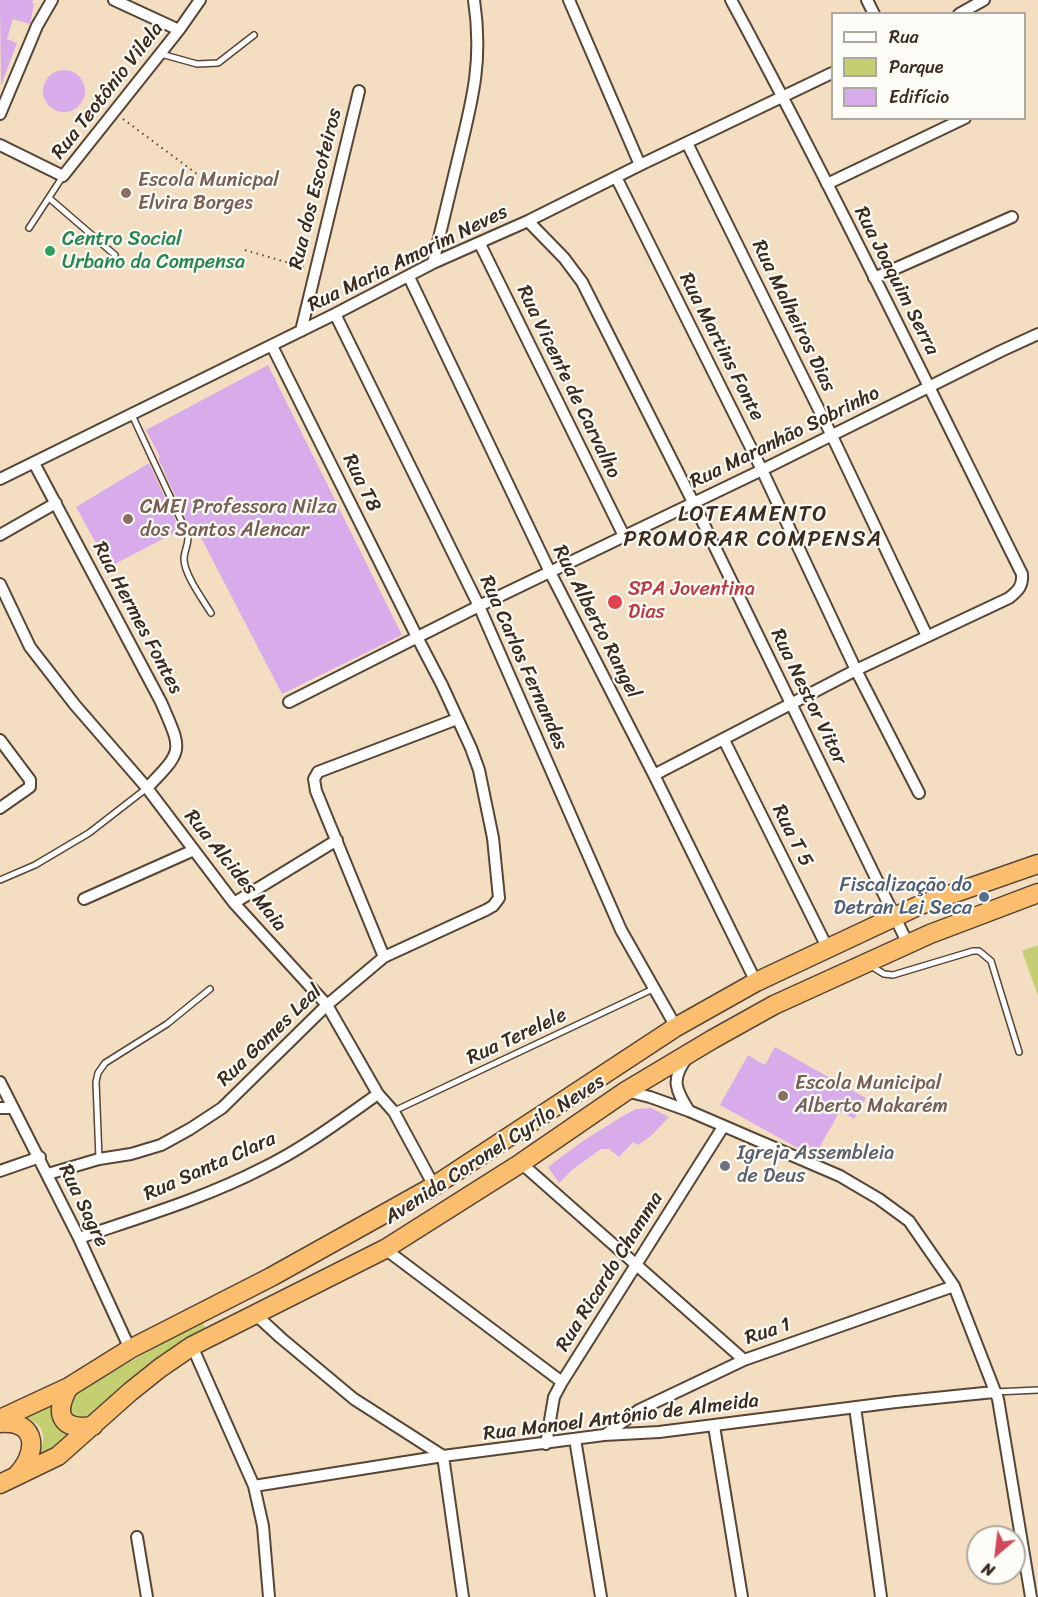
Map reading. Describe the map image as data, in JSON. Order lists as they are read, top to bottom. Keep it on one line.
{"streets":{"highway":["Avenida Coronel Cyrilo Neves"],"street":["Rua Teotônio Vilela","Rua dos Escoteiros","Rua Maria Amorim Neves","Rua Joaquim Serra","Rua Malheiros Dias","Rua Martins Fonte","Rua Vicente de Carvalho","Rua Maranhão Sobrinho","Rua T8","Rua Hermes Fontes","Rua Alberto Rangel","Rua Carlos Fernandes","Rua Nestor Vitor","Rua T 5","Rua Alcides Maia","Rua Gomes Leal","Rua Santa Clara","Rua Sagre","Rua Ricardo Chamma","Rua 1","Rua Manoel Antônio de Almeida"],"lane":["Rua Terelele"]},"crossings":[["Rua dos Escoteiros","Rua Maria Amorim Neves"],["Rua Maria Amorim Neves","Rua Joaquim Serra"],["Rua Maria Amorim Neves","Rua Malheiros Dias"],["Rua Maria Amorim Neves","Rua Martins Fonte"],["Rua Maria Amorim Neves","Rua Vicente de Carvalho"],["Rua Maria Amorim Neves","Rua T8"],["Rua Maria Amorim Neves","Rua Hermes Fontes"],["Rua Maria Amorim Neves","Rua Alberto Rangel"],["Rua Maria Amorim Neves","Rua Carlos Fernandes"],["Rua Maria Amorim Neves","Rua Nestor Vitor"],["Rua Joaquim Serra","Rua Malheiros Dias"],["Rua Joaquim Serra","Rua Maranhão Sobrinho"],["Rua Malheiros Dias","Rua Maranhão Sobrinho"],["Rua Martins Fonte","Rua Maranhão Sobrinho"],["Rua Vicente de Carvalho","Rua Maranhão Sobrinho"],["Rua Maranhão Sobrinho","Rua T8"],["Rua Maranhão Sobrinho","Rua Alberto Rangel"],["Rua Maranhão Sobrinho","Rua Carlos Fernandes"],["Rua Maranhão Sobrinho","Rua Nestor Vitor"],["Rua T8","Rua Gomes Leal"],["Rua Hermes Fontes","Rua Alcides Maia"],["Rua Alberto Rangel","Avenida Coronel Cyrilo Neves"],["Rua Carlos Fernandes","Rua Terelele"],["Rua Carlos Fernandes","Avenida Coronel Cyrilo Neves"],["Rua Nestor Vitor","Avenida Coronel Cyrilo Neves"],["Rua T 5","Avenida Coronel Cyrilo Neves"],["Rua Alcides Maia","Rua Gomes Leal"],["Rua Alcides Maia","Rua Terelele"],["Rua Alcides Maia","Avenida Coronel Cyrilo Neves"],["Rua Alcides Maia","Rua Santa Clara"],["Rua Gomes Leal","Rua Sagre"],["Avenida Coronel Cyrilo Neves","Rua Sagre"],["Rua Santa Clara","Rua Sagre"],["Rua Ricardo Chamma","Rua Manoel Antônio de Almeida"],["Rua 1","Rua Manoel Antônio de Almeida"]],"districts":["LOTEAMENTO PROMORAR COMPENSA"],"places":["Escola Municpal Elvira Borges","Centro Social Urbano da Compensa","CMEI Professora Nilza dos Santos Alencar","SPA Joventina Dias","Fiscalização do Detran Lei Seca","Escola Municipal Alberto Makarém","Igreja Assembleia de Deus"],"legend":["Rua","Parque","Edifício"],"north":"bottom left"}
